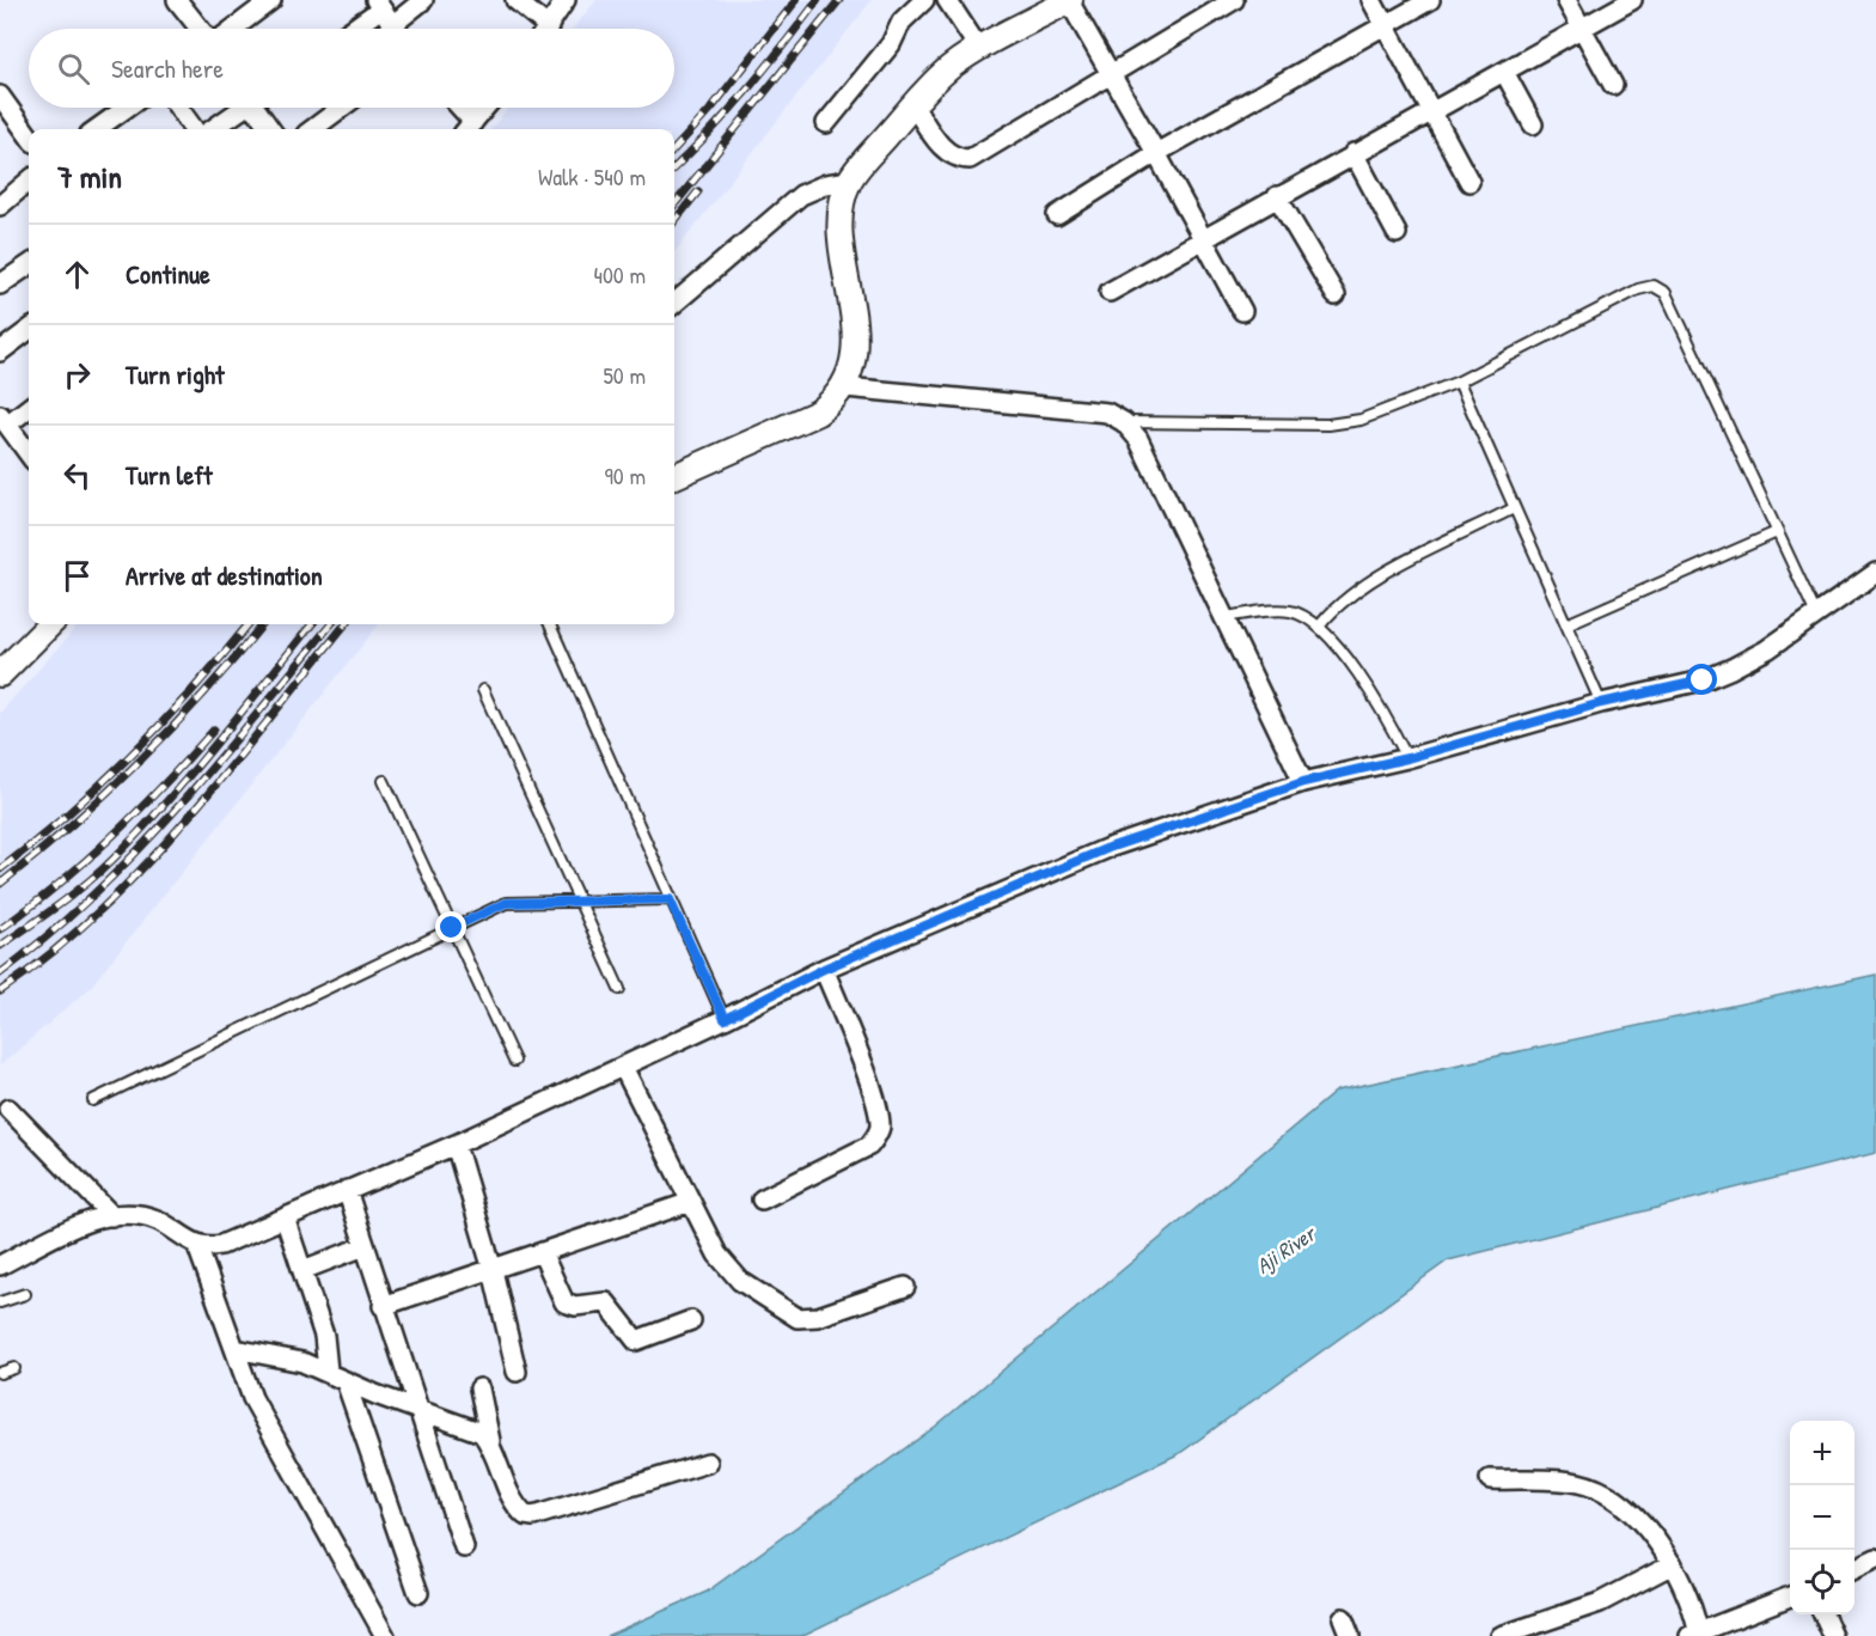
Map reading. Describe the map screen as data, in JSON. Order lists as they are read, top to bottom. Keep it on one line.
{"water":["Aji River"],"page":{"search":"Search here","heading":["7 min","Walk · 540 m"],"list":[["Continue","400 m"],["Turn right","50 m"],["Turn left","90 m"],"Arrive at destination"],"map_buttons":["+","−"]}}
